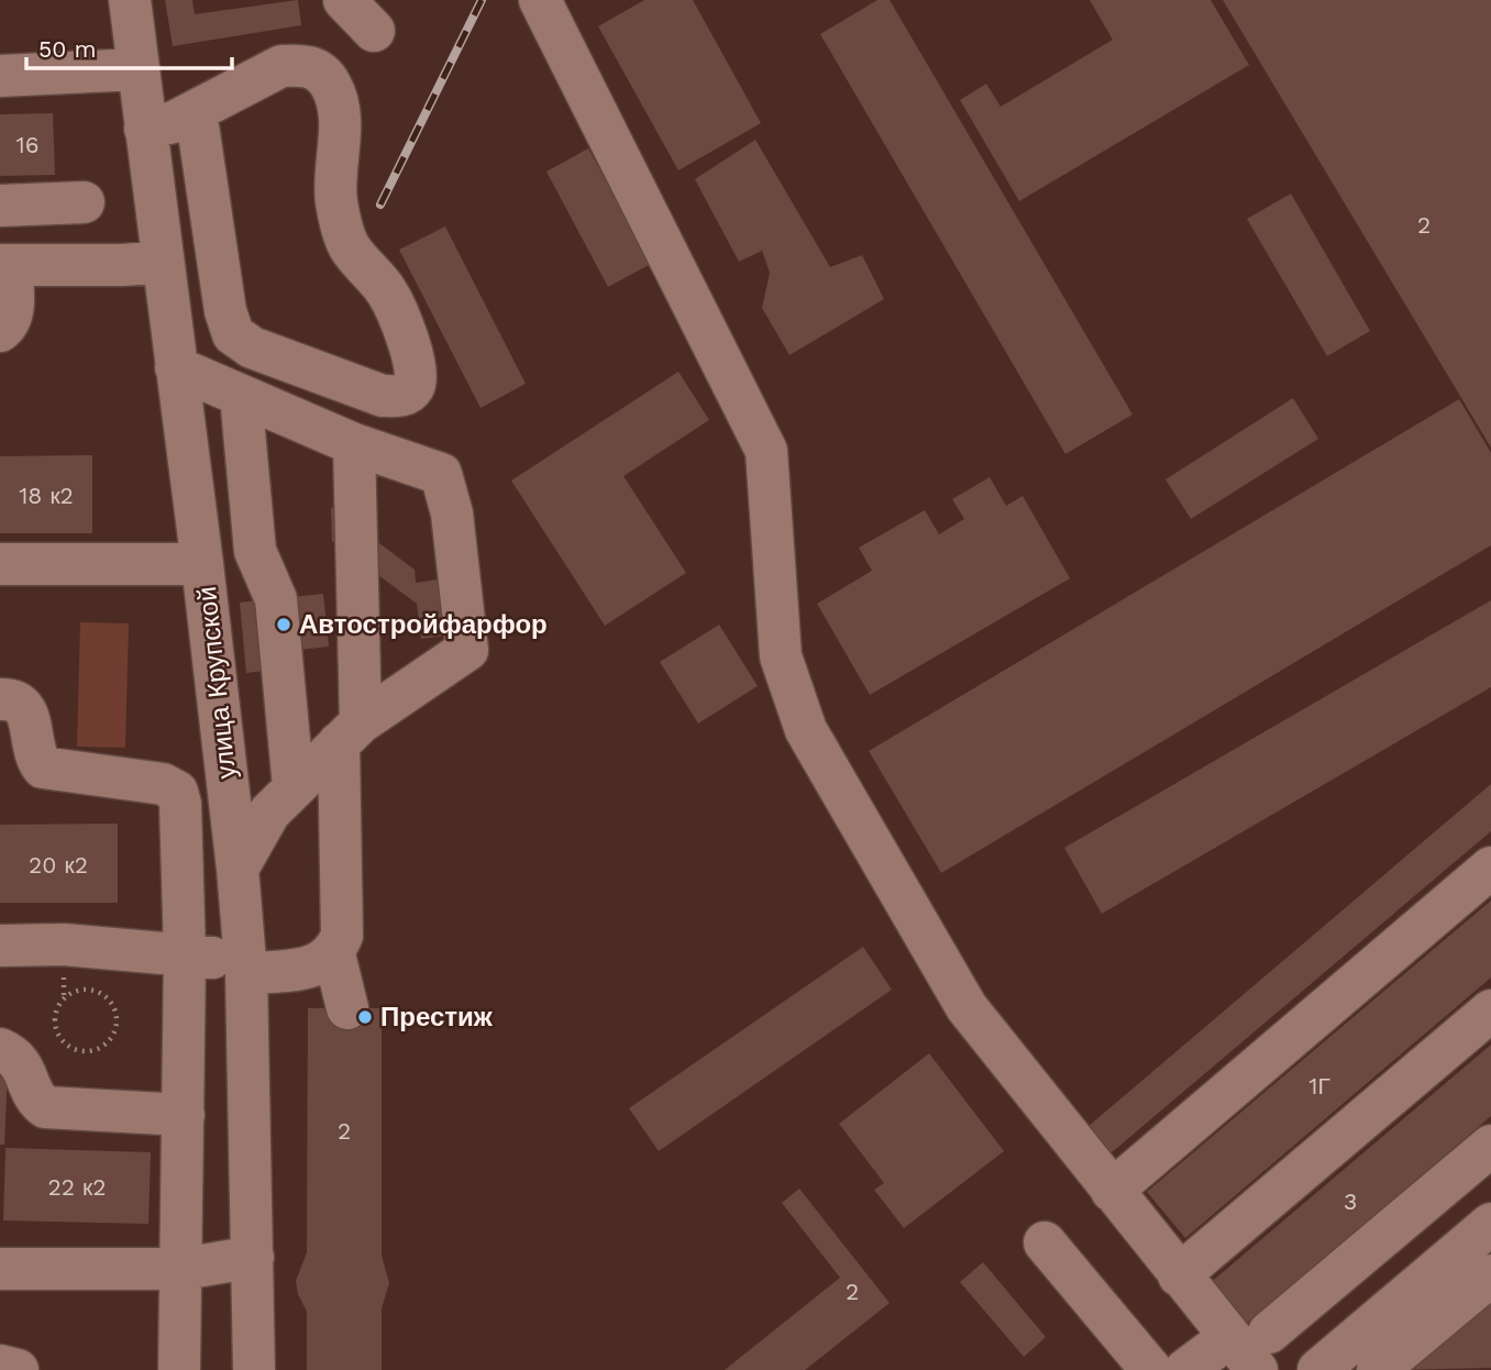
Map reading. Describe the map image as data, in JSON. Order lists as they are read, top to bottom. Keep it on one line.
{"streets":{"street":["улица Крупской"]},"places":["Автостройфарфор","Престиж"],"house_numbers":["16","2","18 к2","20 к2","1Г","2","22 к2","3","2"],"scale_bar":"50 m"}
